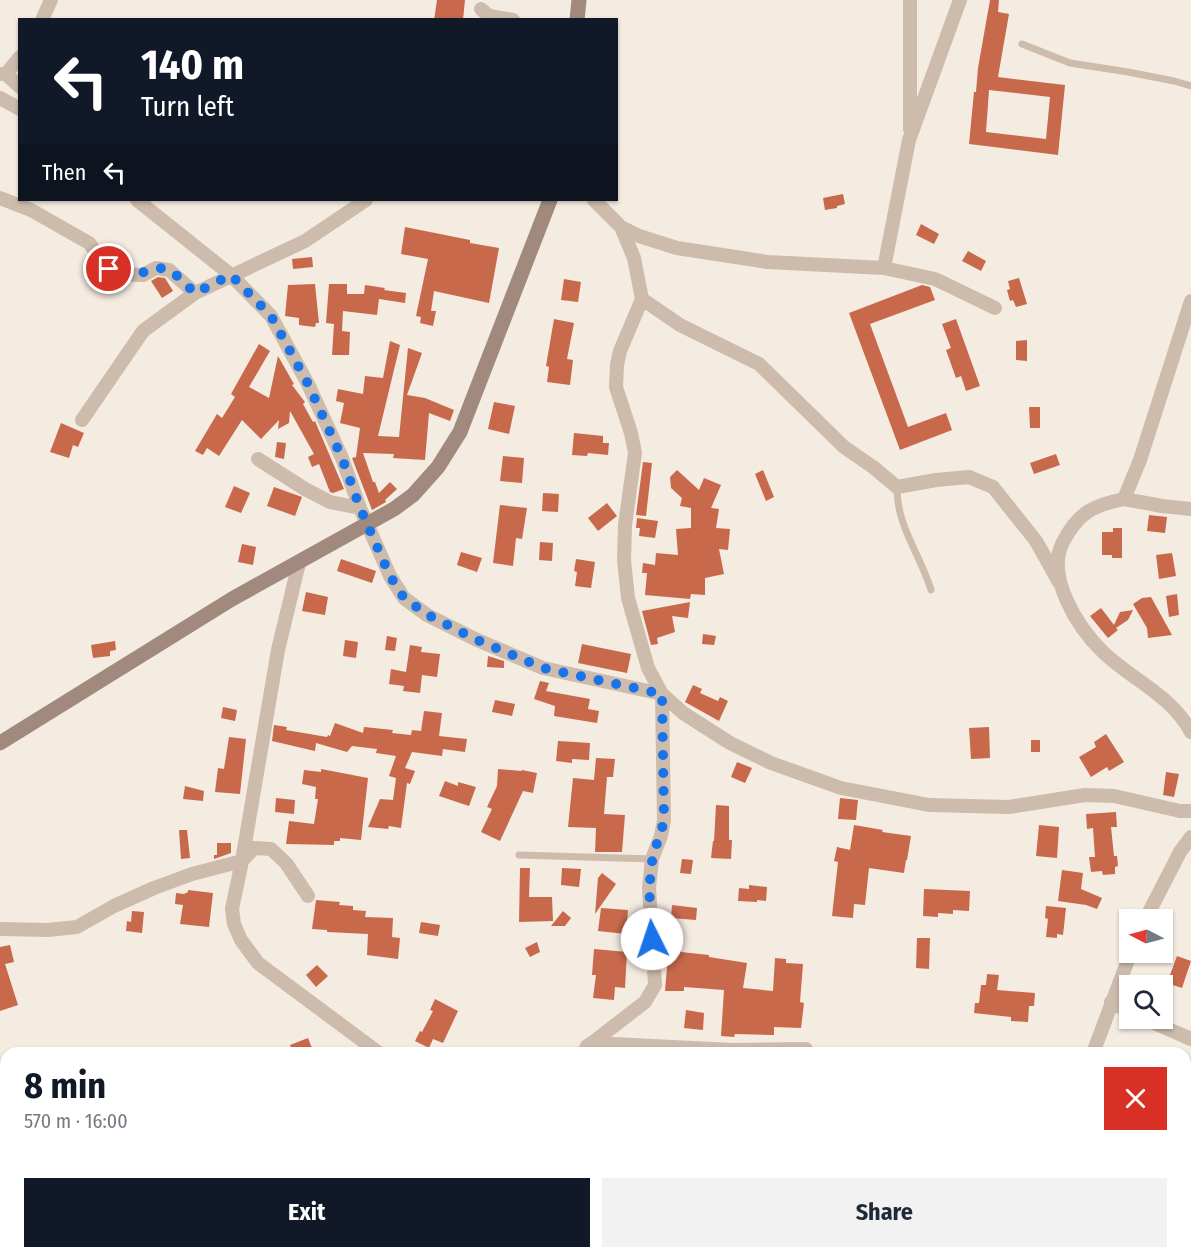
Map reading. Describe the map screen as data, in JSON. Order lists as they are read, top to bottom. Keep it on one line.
{"north":"left","page":{"turn":["140 m","Turn left"],"then":"Then","heading":["8 min","570 m · 16:00"],"buttons":["Exit","Share"]}}
